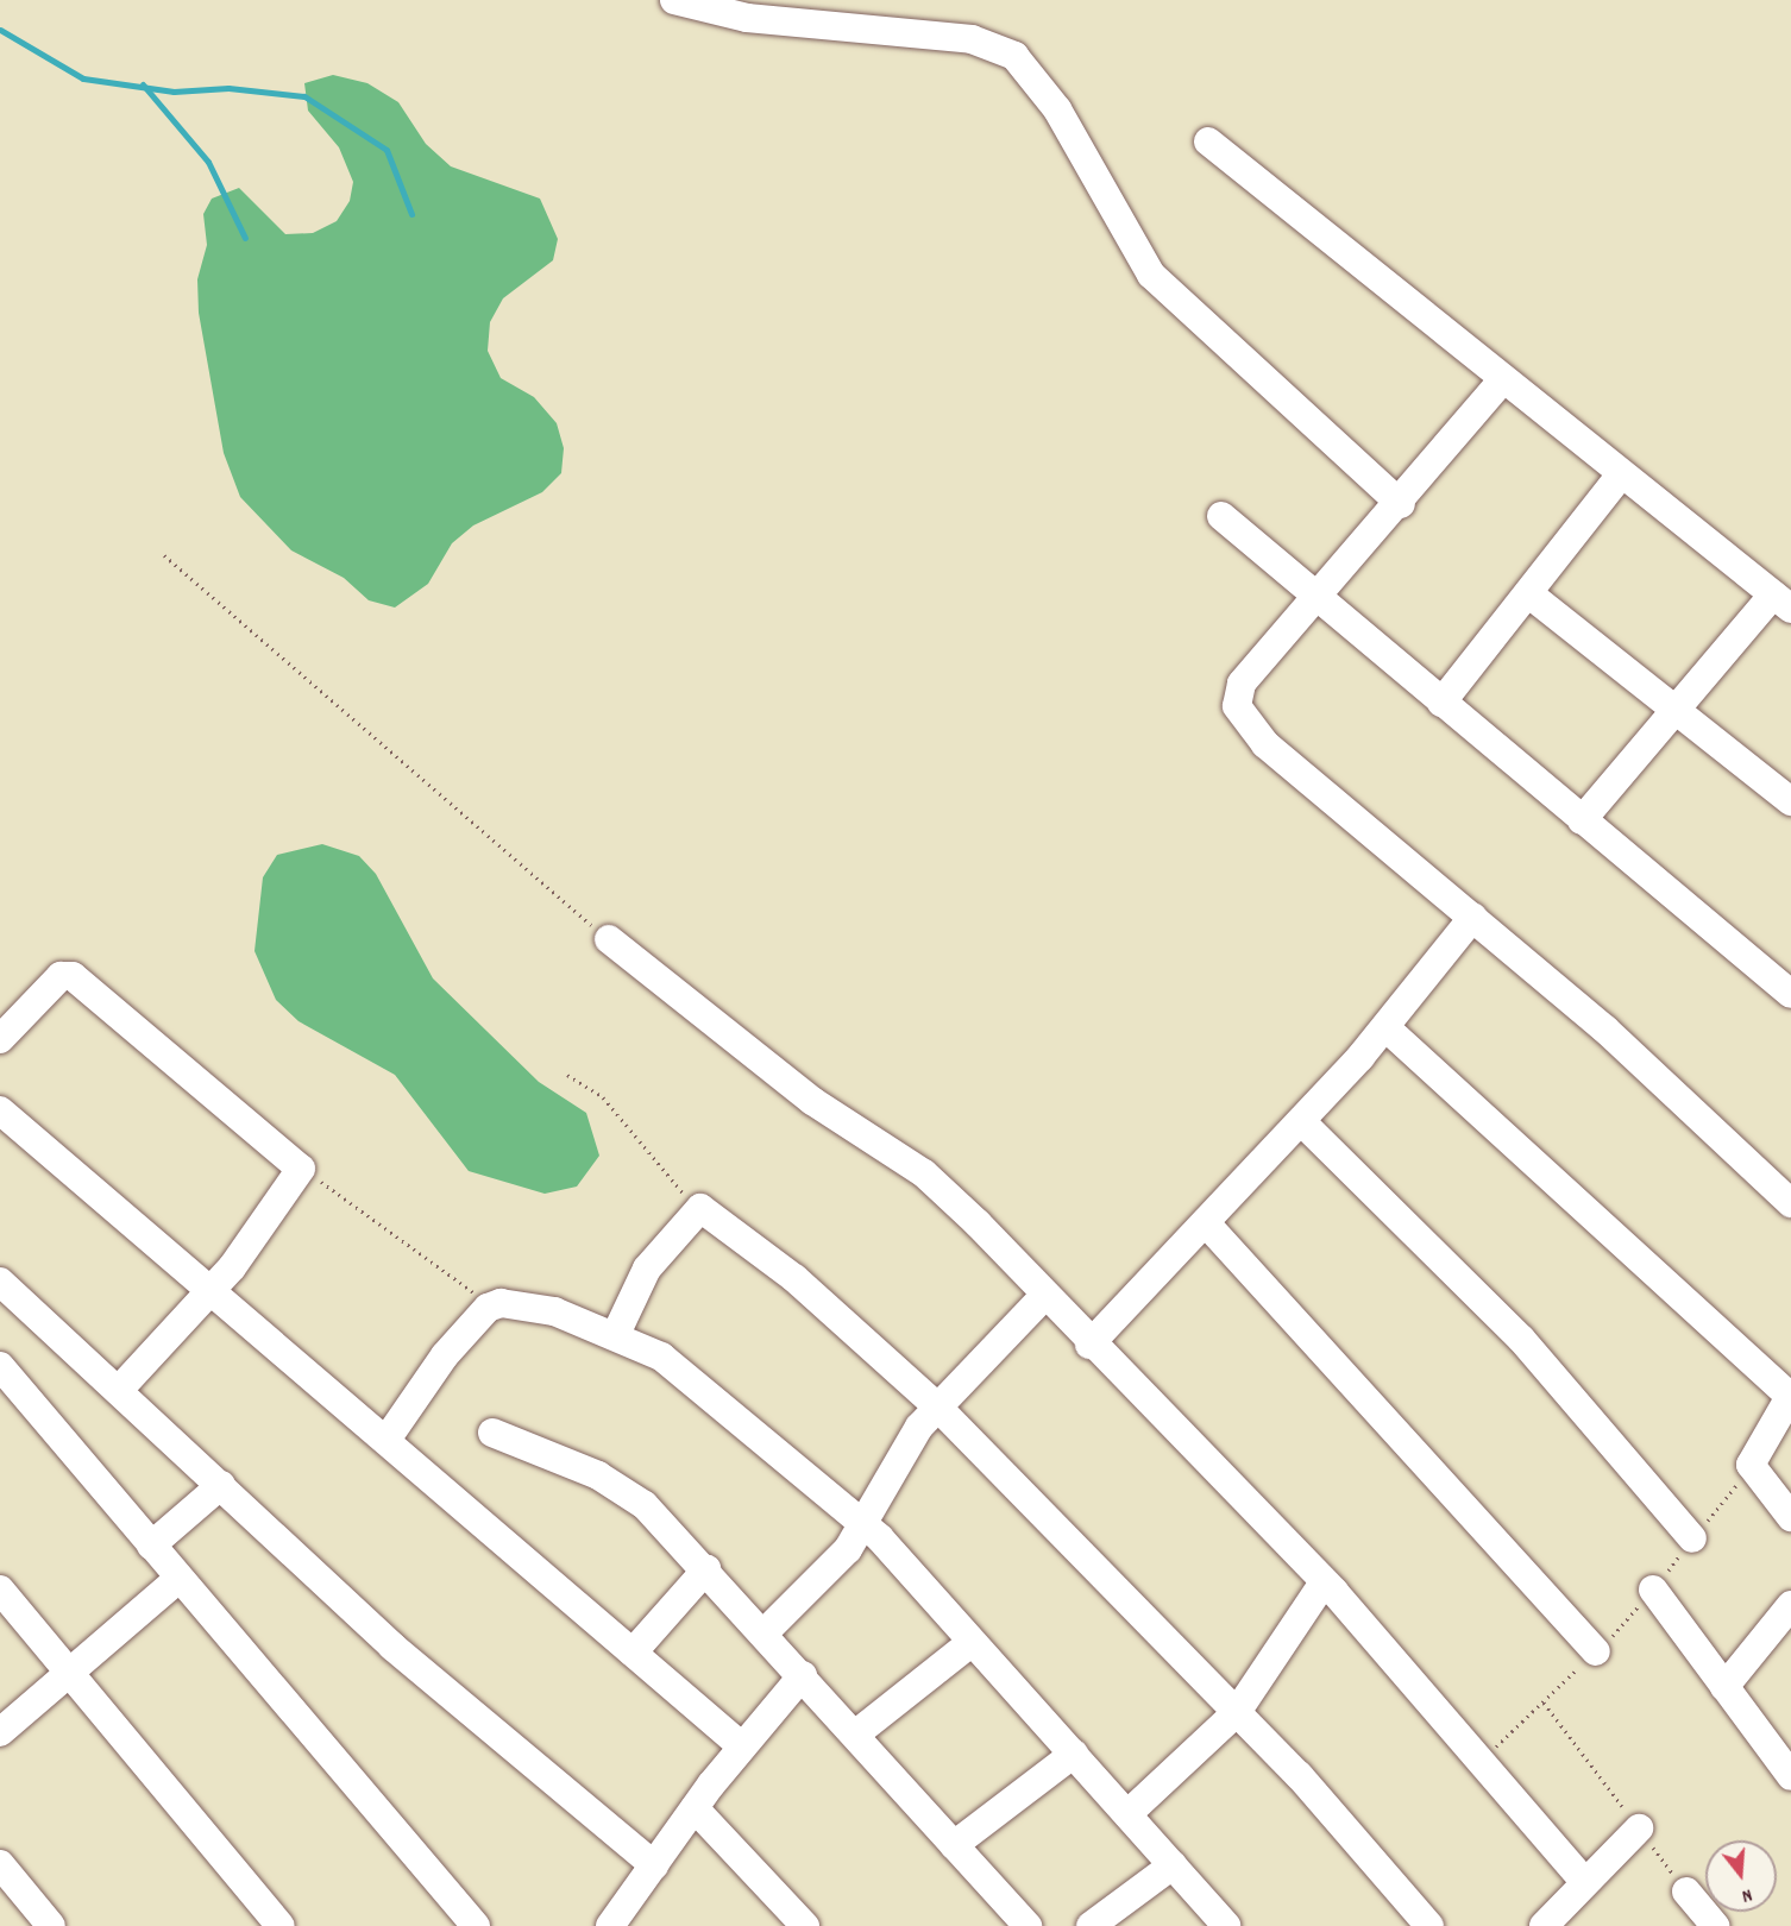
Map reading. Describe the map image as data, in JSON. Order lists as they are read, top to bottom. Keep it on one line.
{"north":"bottom"}
